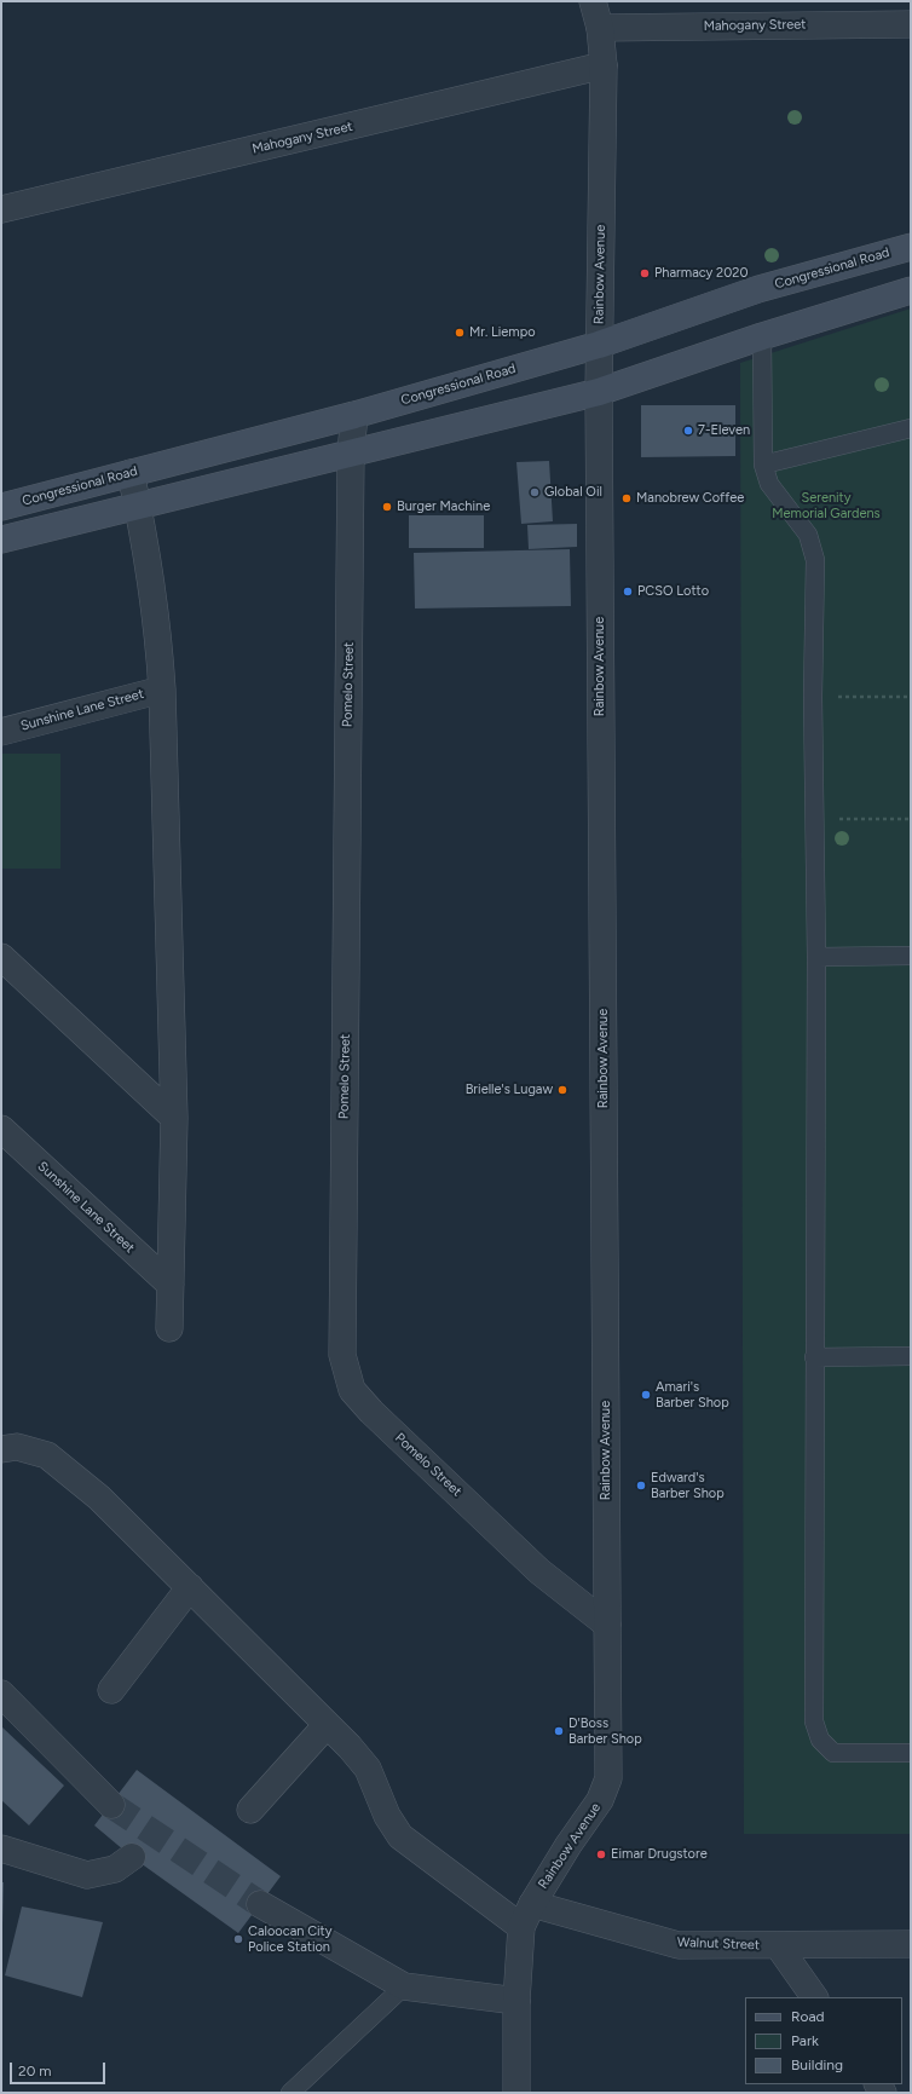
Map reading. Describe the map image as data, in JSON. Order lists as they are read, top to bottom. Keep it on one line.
{"streets":{"main road":["Congressional Road"],"street":["Mahogany Street","Rainbow Avenue","Pomelo Street","Sunshine Lane Street","Walnut Street"]},"crossings":[["Mahogany Street","Rainbow Avenue"],["Congressional Road","Rainbow Avenue"],["Congressional Road","Pomelo Street"],["Rainbow Avenue","Pomelo Street"],["Rainbow Avenue","Walnut Street"]],"parks":["Serenity Memorial Gardens"],"places":["Pharmacy 2020","Mr. Liempo","7-Eleven","Global Oil","Manobrew Coffee","Burger Machine","PCSO Lotto","Brielle's Lugaw","Amari's Barber Shop","Edward's Barber Shop","D'Boss Barber Shop","Eimar Drugstore","Caloocan City Police Station"],"legend":["Road","Park","Building"],"scale_bar":"20 m"}
